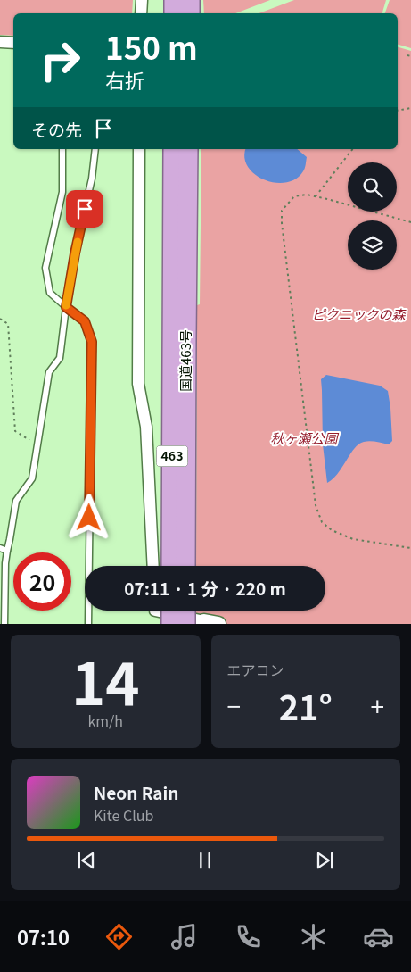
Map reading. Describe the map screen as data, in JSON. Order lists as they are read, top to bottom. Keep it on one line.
{"streets":{"highway":["国道463号","463"]},"parks":["ピクニックの森","秋ヶ瀬公園"],"page":{"turn":["150 m","右折"],"then":"その先","limit":"20","trip":"07:11 · 1 分 · 220 m","tile":[["14","km/h"],"エアコン"],"heat":["−","21°","+"],"song":["Neon Rain","Kite Club"],"tabs":"07:10"}}
